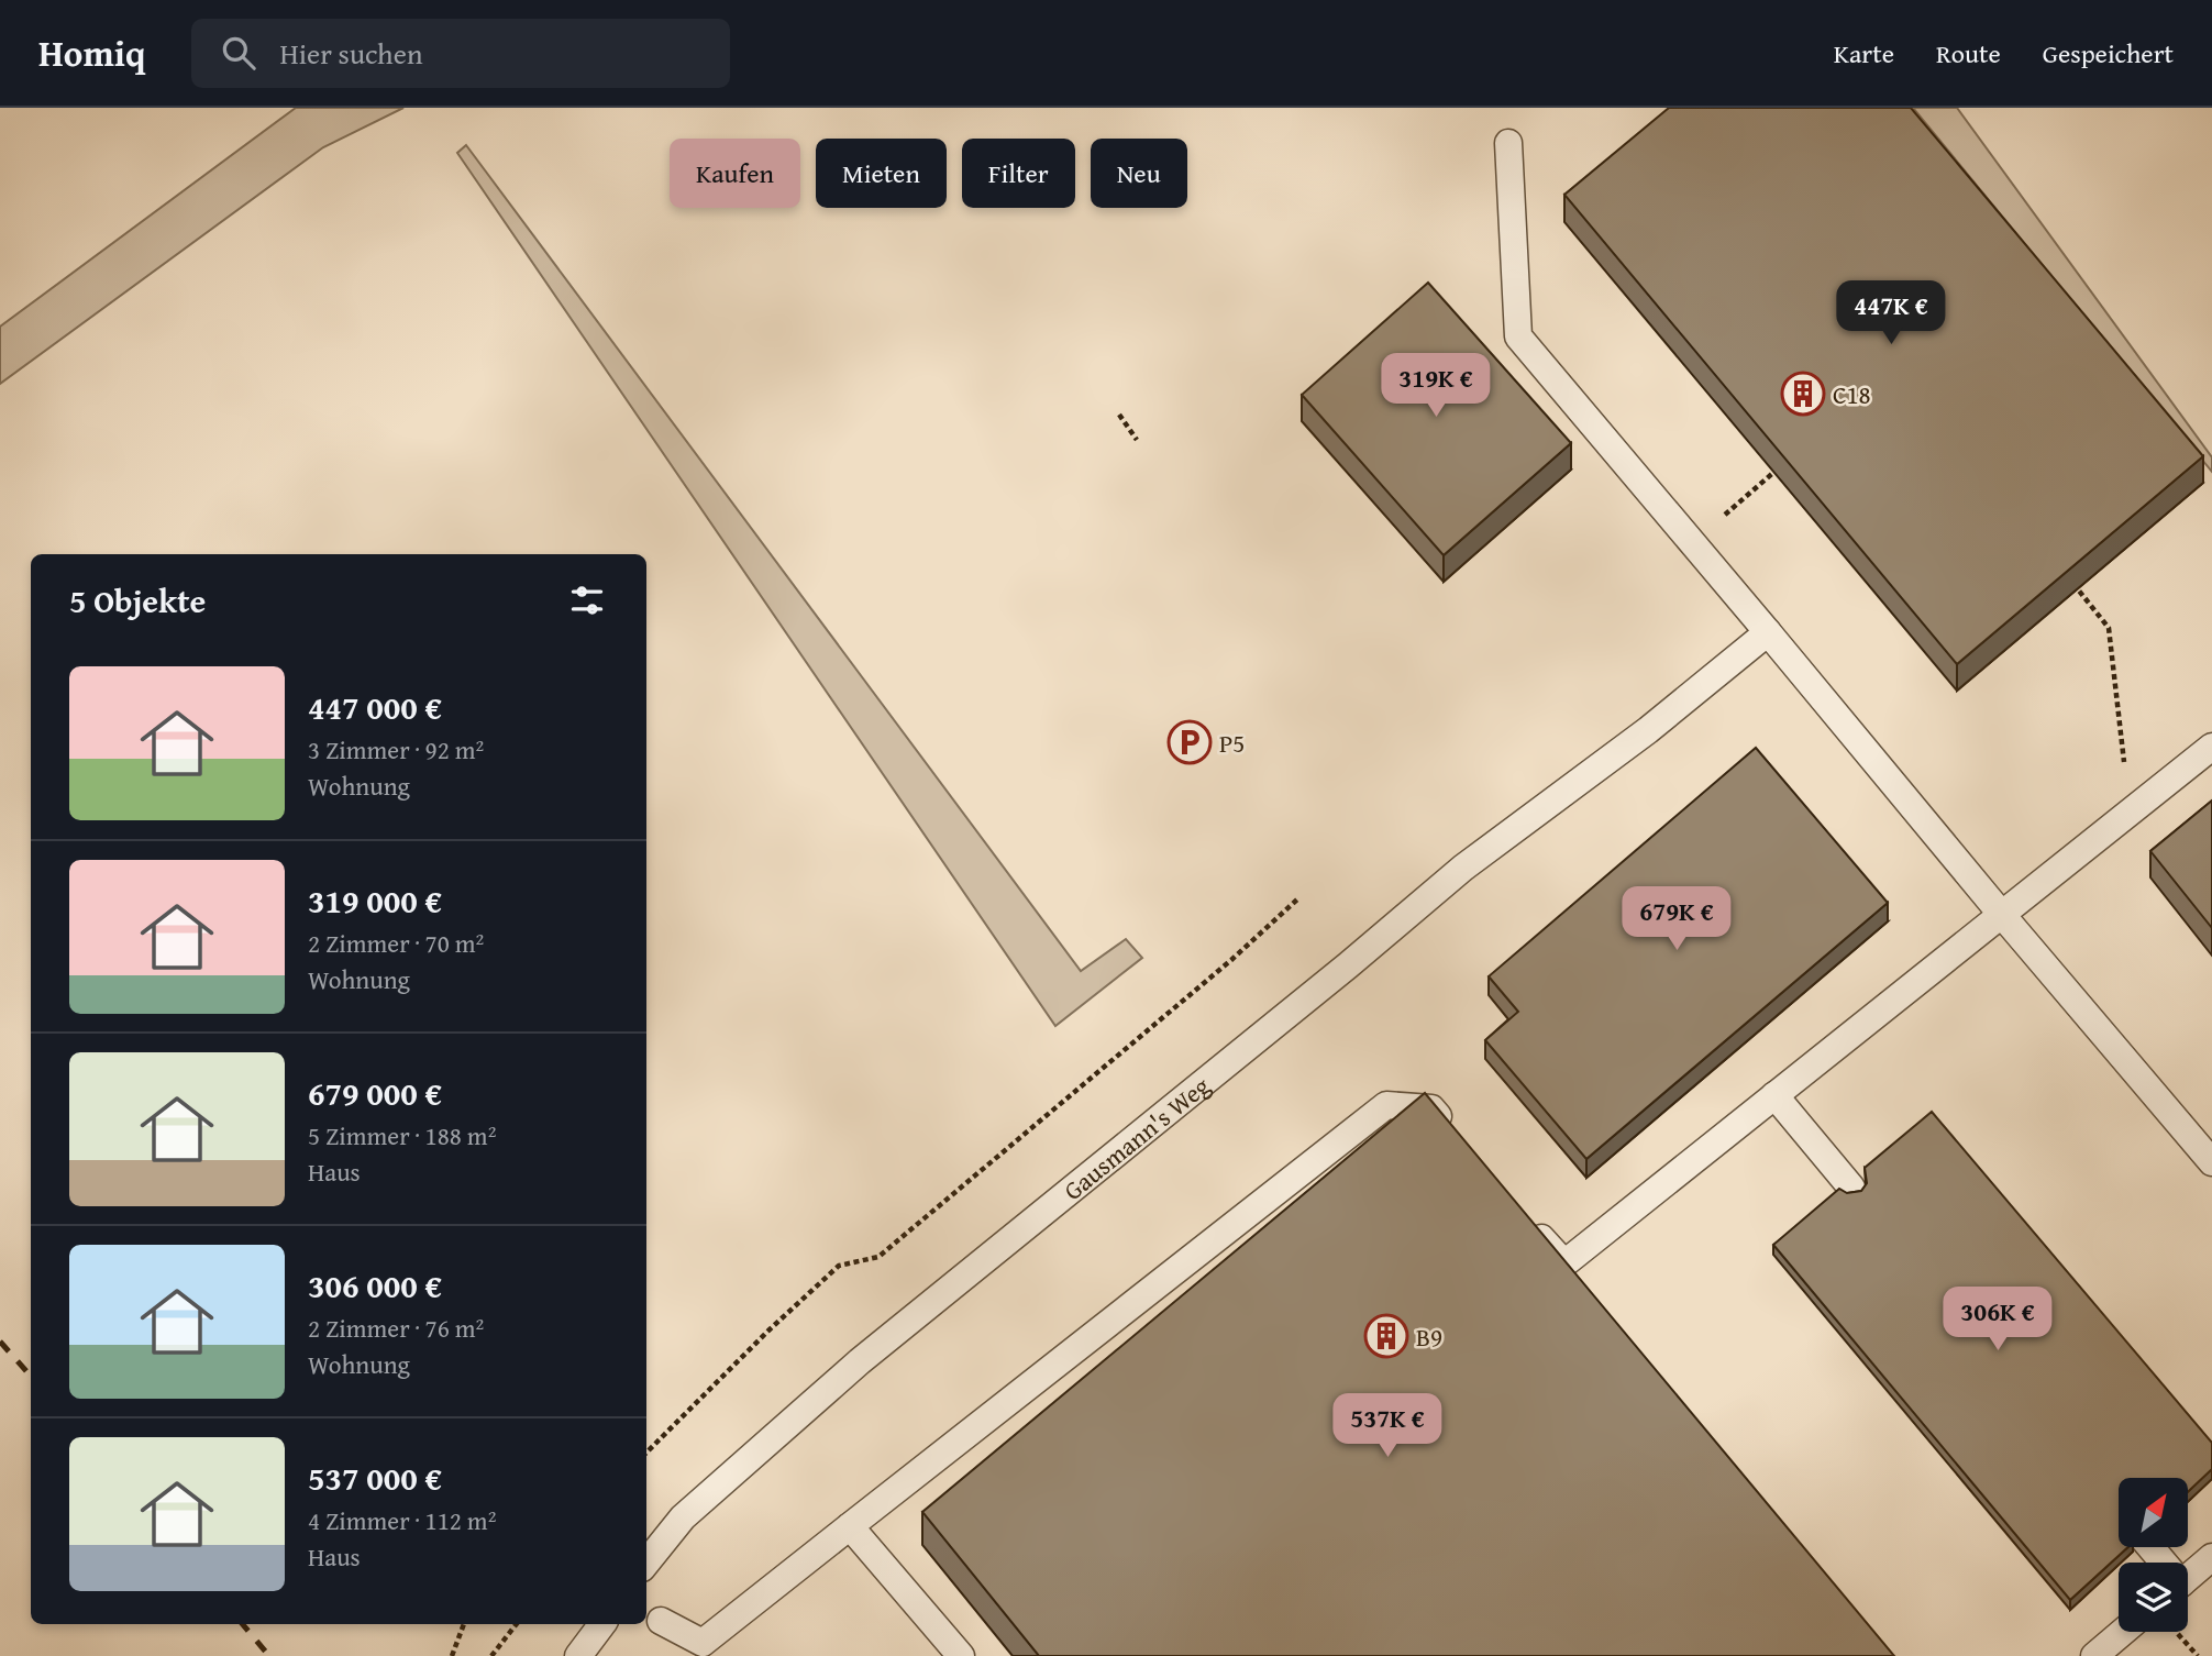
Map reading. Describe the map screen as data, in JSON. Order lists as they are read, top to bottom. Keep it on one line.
{"streets":{"lane":["Gausmann's Weg"]},"places":{"building":["C18","B9"],"parking":["P5"]},"north":"top right","page":{"header":"Homiq","search":"Hier suchen","nav":["Karte","Route","Gespeichert"],"chip":["Kaufen","Mieten","Filter","Neu"],"price":["447K €","319K €","679K €","306K €","537K €"],"heading":"5 Objekte","list":[{"name":"447 000 €","note":"3 Zimmer · 92 m² · Wohnung"},{"name":"319 000 €","note":"2 Zimmer · 70 m² · Wohnung"},{"name":"679 000 €","note":"5 Zimmer · 188 m² · Haus"},{"name":"306 000 €","note":"2 Zimmer · 76 m² · Wohnung"},{"name":"537 000 €","note":"4 Zimmer · 112 m² · Haus"}]}}
